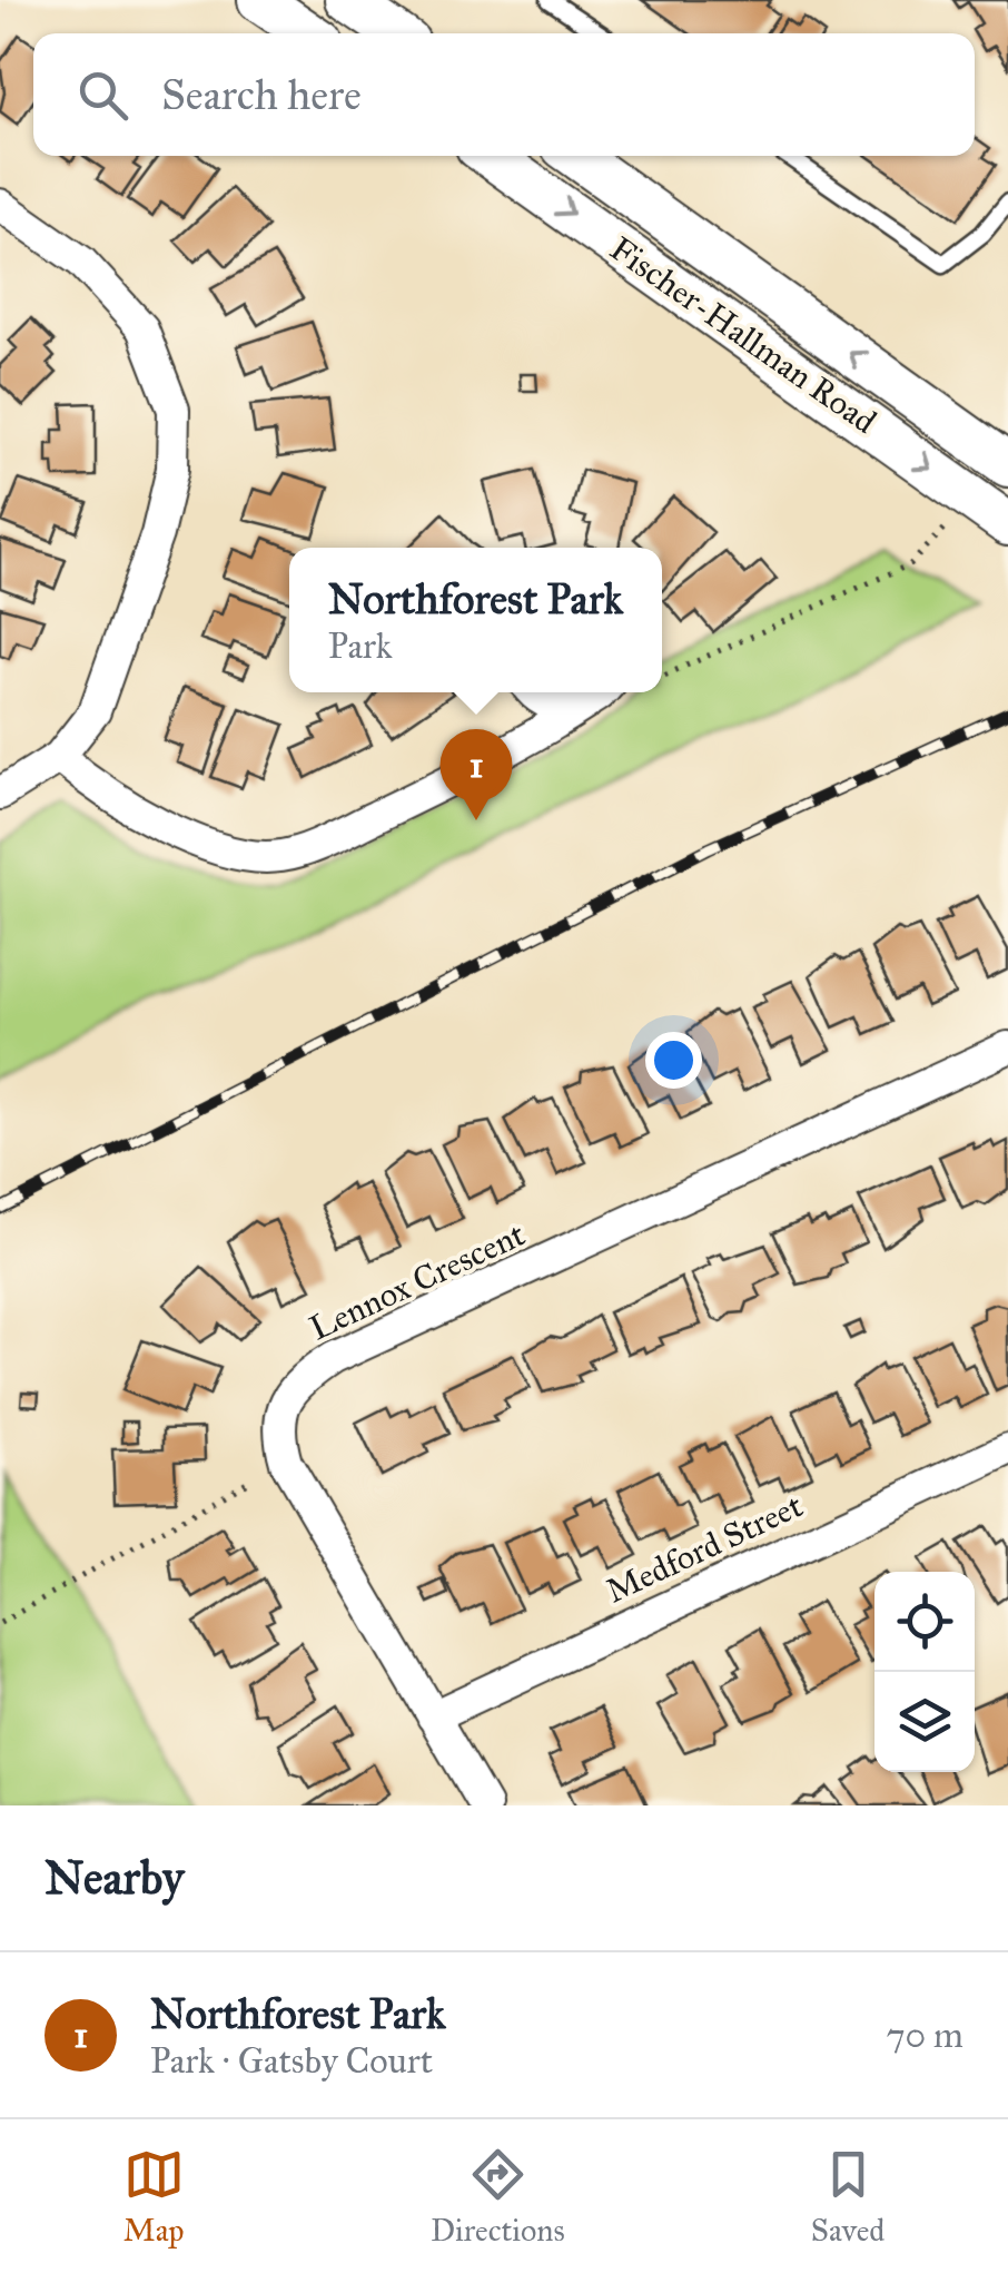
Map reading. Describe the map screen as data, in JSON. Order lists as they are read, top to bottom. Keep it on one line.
{"streets":{"main road":["Fischer-Hallman Road"],"street":["Lennox Crescent","Medford Street"]},"crossings":[["Lennox Crescent","Medford Street"]],"page":{"search":"Search here","popup":["Northforest Park","Park"],"pins":"1","heading":"Nearby","list":[{"mark":"1","name":"Northforest Park","note":"Park · Gatsby Court","value":"70 m"}],"nav":["Map","Directions","Saved"]}}
